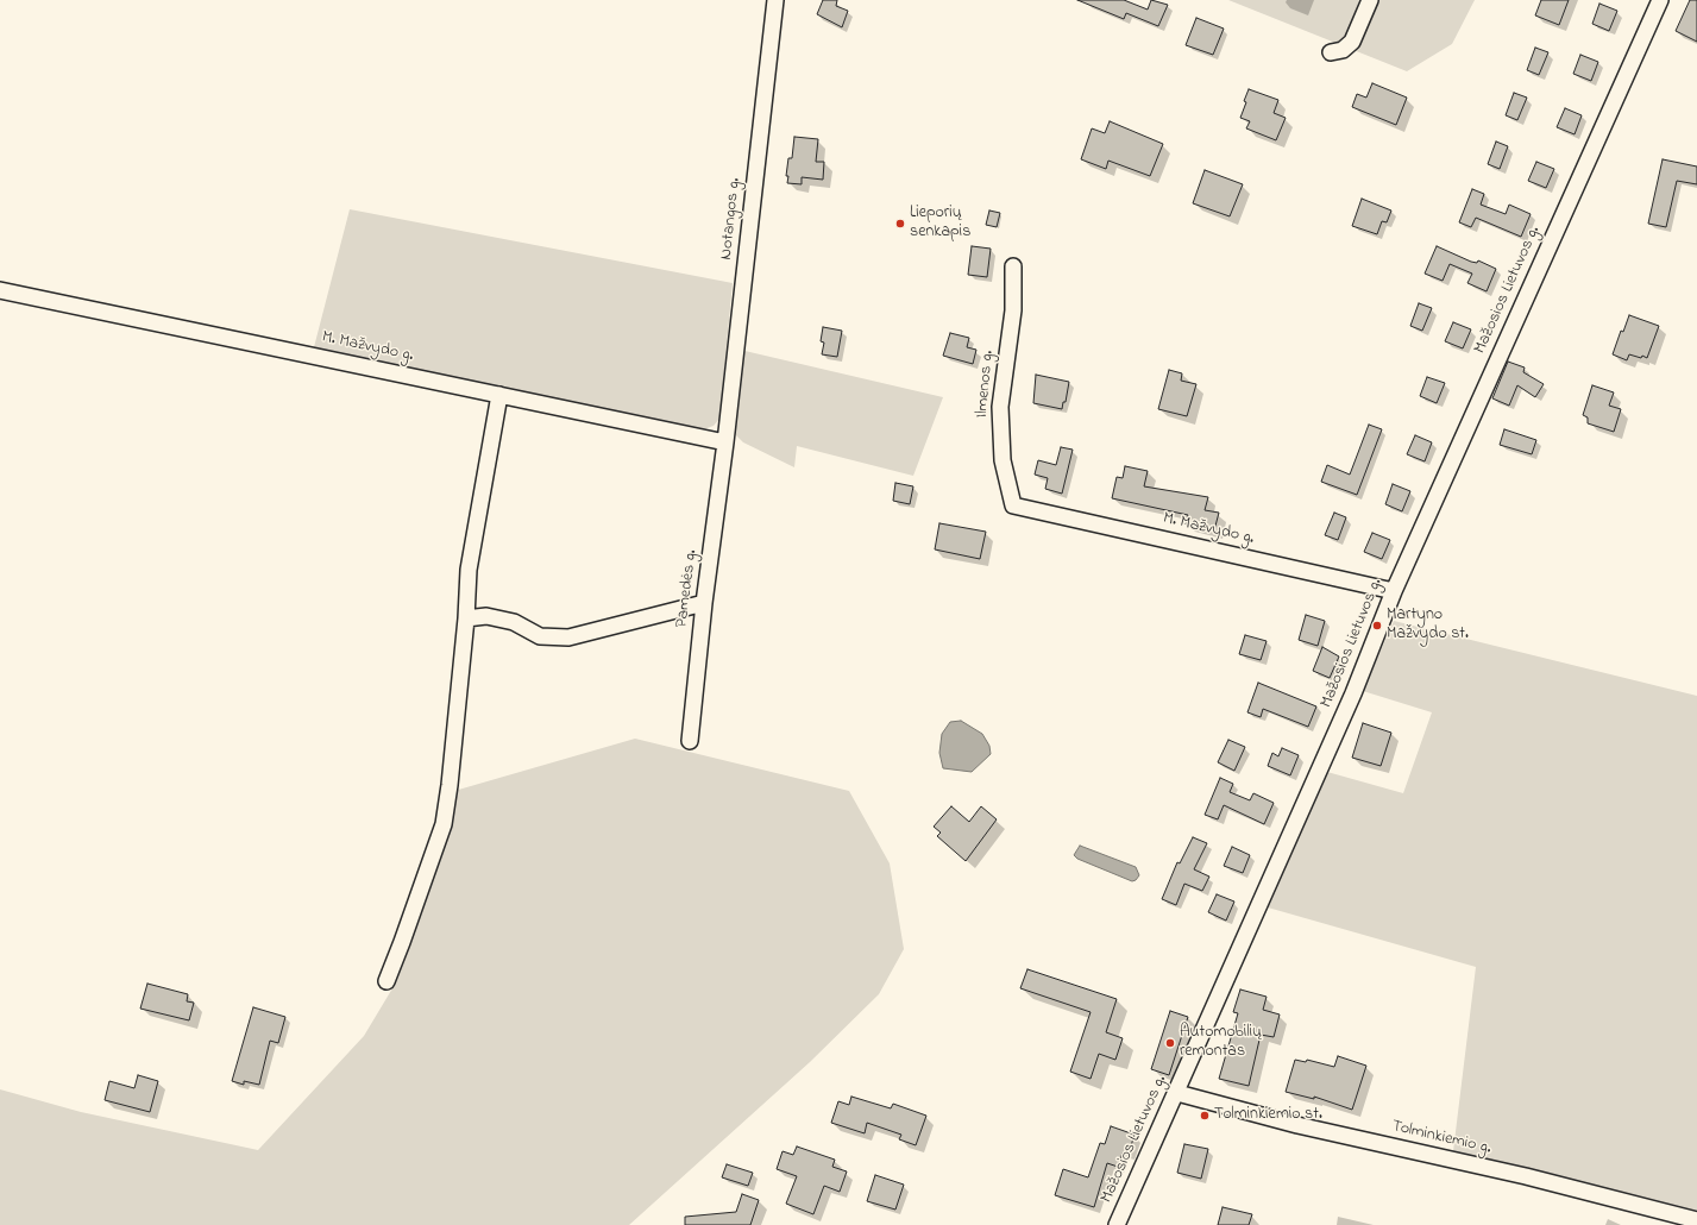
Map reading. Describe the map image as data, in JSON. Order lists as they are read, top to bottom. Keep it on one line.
{"streets":{"street":["Notangos g.","Mažosios Lietuvos g.","M. Mažvydo g.","Ilmenos g.","Pamedės g.","Tolminkiemio g."]},"crossings":[["Notangos g.","M. Mažvydo g."],["Notangos g.","Pamedės g."],["Mažosios Lietuvos g.","M. Mažvydo g."],["Mažosios Lietuvos g.","Tolminkiemio g."],["M. Mažvydo g.","Ilmenos g."],["M. Mažvydo g.","Pamedės g."]],"places":["Lieporių senkapis","Martyno Mažvydo st.","Automobilių remontas","Tolminkiemio st."]}
